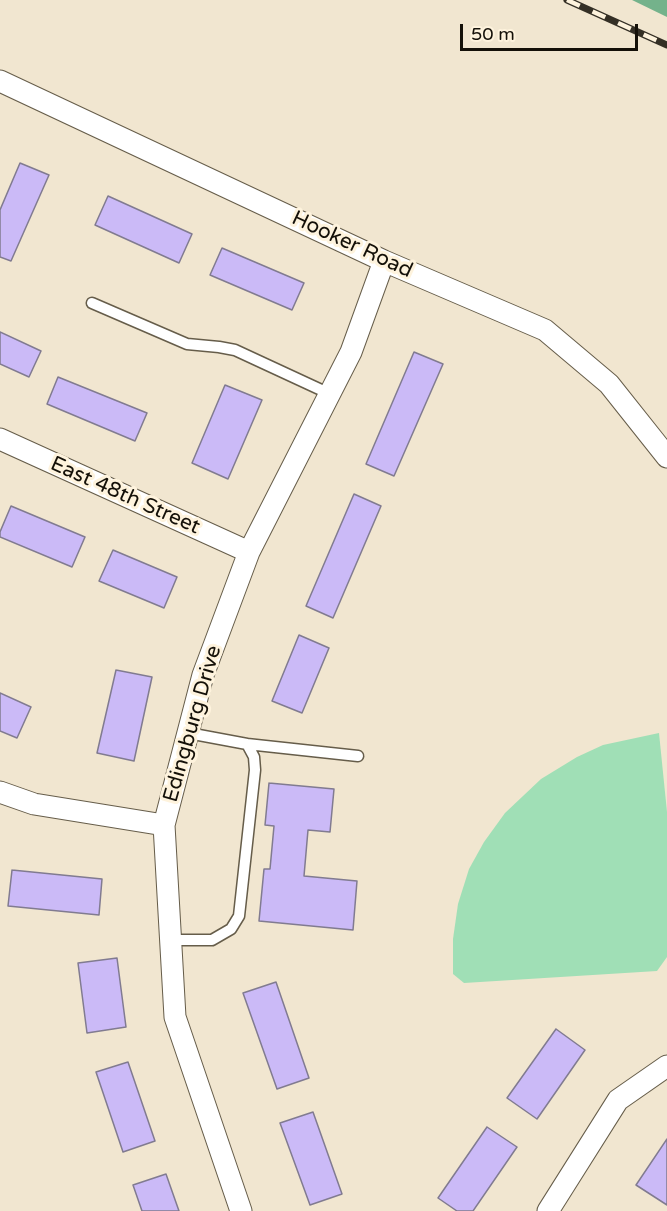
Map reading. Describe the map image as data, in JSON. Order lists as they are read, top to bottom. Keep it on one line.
{"streets":{"street":["Hooker Road","East 48th Street","Edingburg Drive"]},"crossings":[["Hooker Road","Edingburg Drive"],["East 48th Street","Edingburg Drive"]],"scale_bar":"50 m"}
